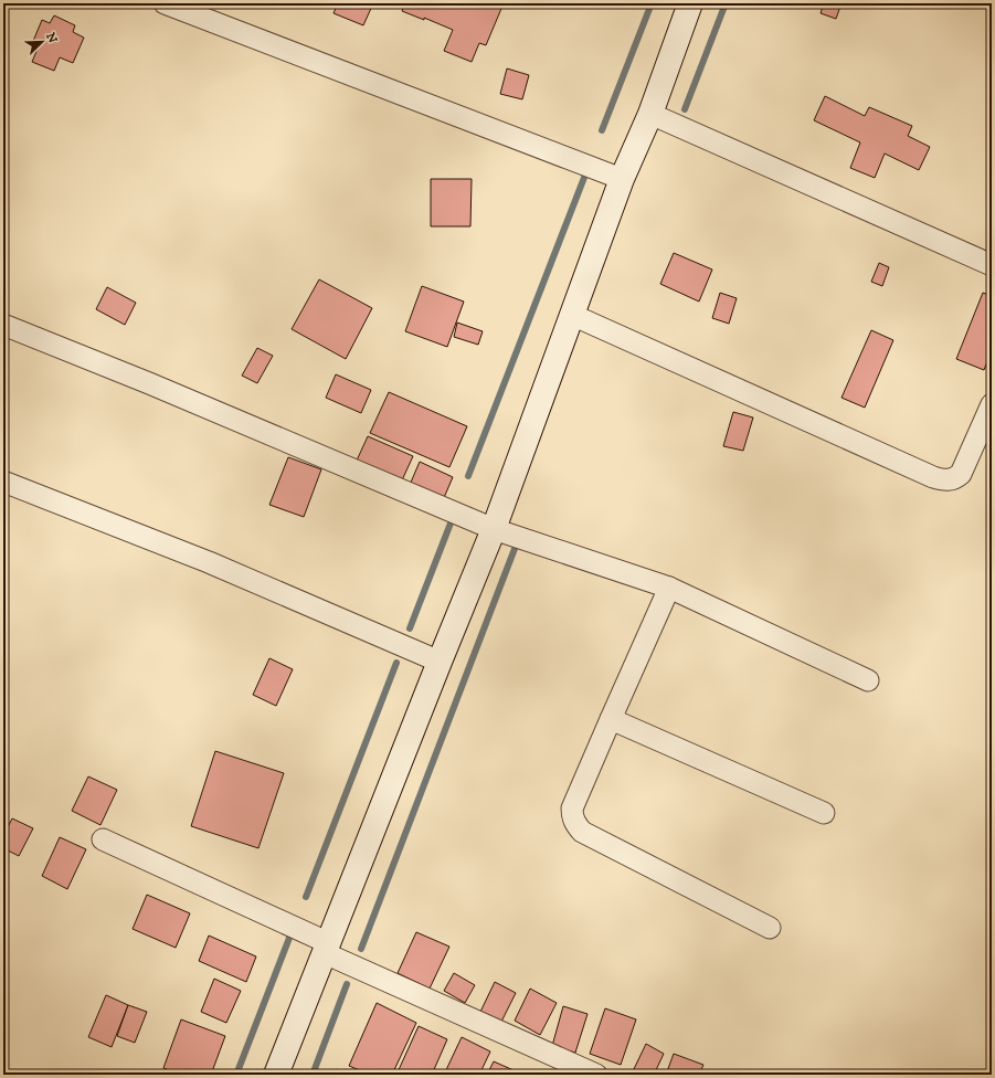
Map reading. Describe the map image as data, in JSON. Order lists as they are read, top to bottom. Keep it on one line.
{"north":"top right"}
